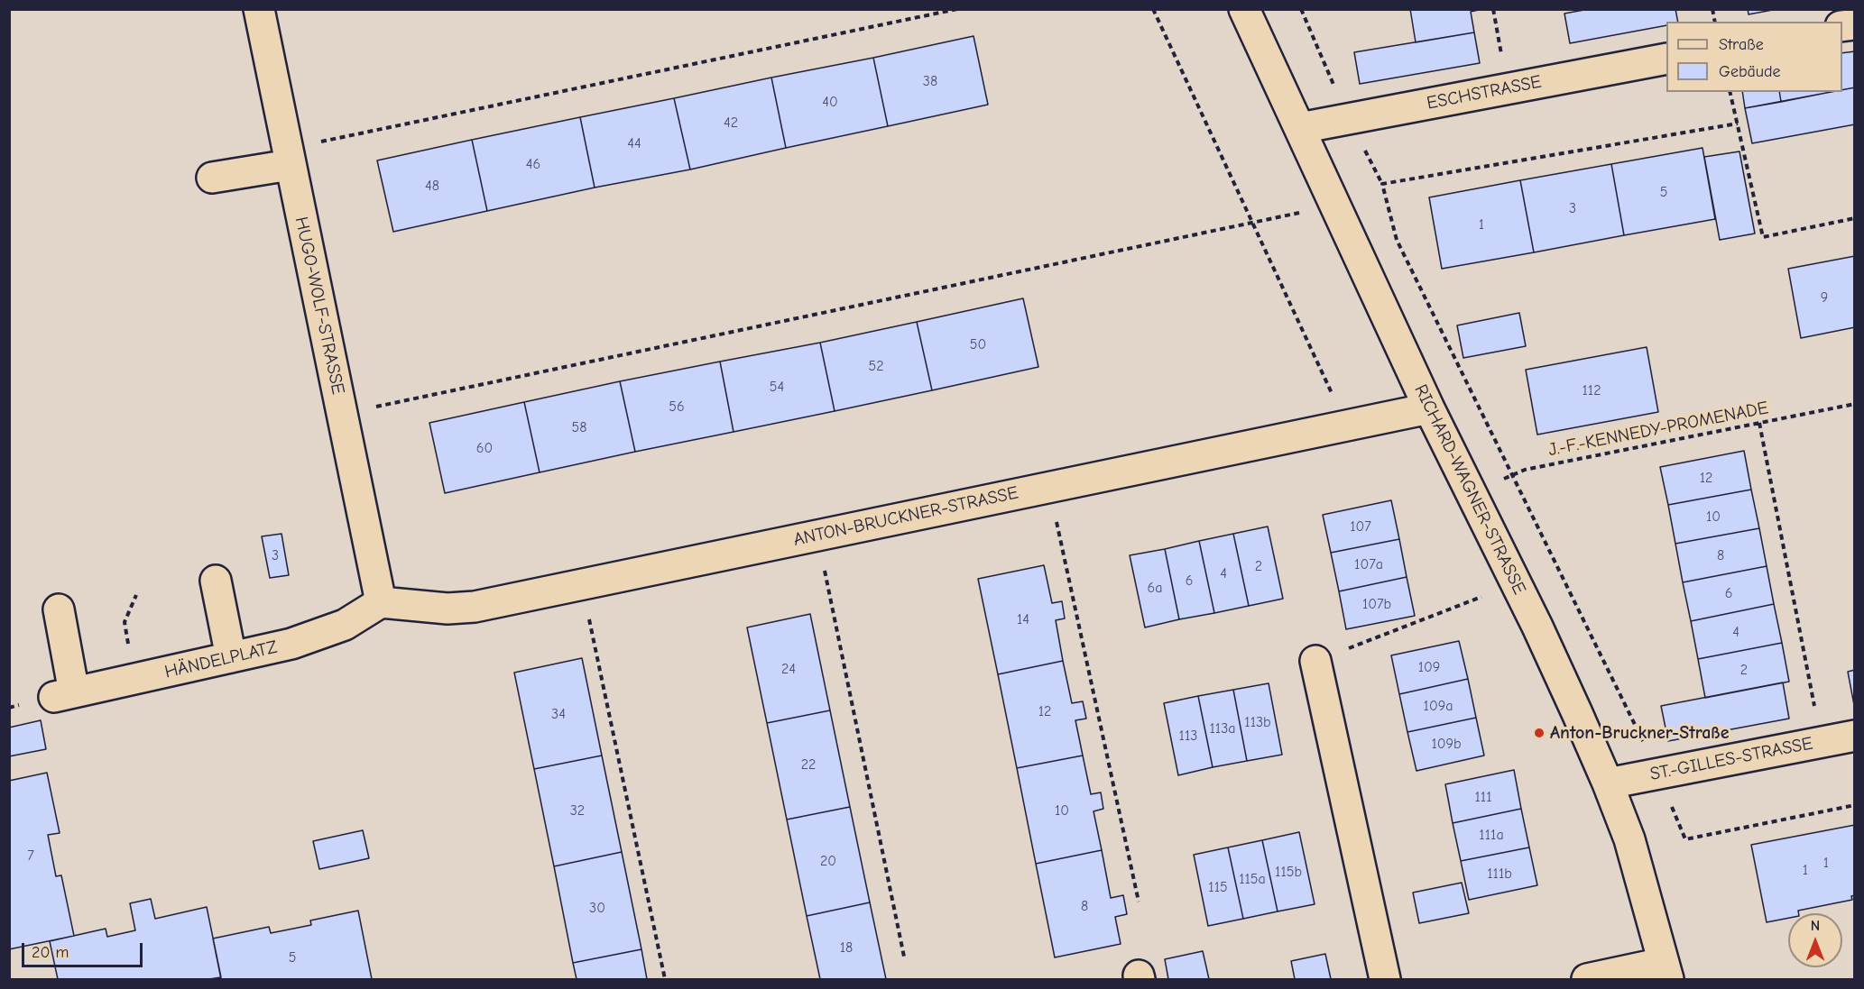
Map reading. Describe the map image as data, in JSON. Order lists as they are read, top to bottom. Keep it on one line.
{"streets":{"street":["ESCHSTRASSE","HUGO-WOLF-STRASSE","RICHARD-WAGNER-STRASSE","ANTON-BRUCKNER-STRASSE","HÄNDELPLATZ","ST.-GILLES-STRASSE"],"path":["J.-F.-KENNEDY-PROMENADE"]},"crossings":[["ESCHSTRASSE","RICHARD-WAGNER-STRASSE"],["HUGO-WOLF-STRASSE","ANTON-BRUCKNER-STRASSE"],["HUGO-WOLF-STRASSE","HÄNDELPLATZ"],["J.-F.-KENNEDY-PROMENADE","RICHARD-WAGNER-STRASSE"],["RICHARD-WAGNER-STRASSE","ANTON-BRUCKNER-STRASSE"],["RICHARD-WAGNER-STRASSE","ST.-GILLES-STRASSE"],["ANTON-BRUCKNER-STRASSE","HÄNDELPLATZ"]],"places":["Anton-Bruckner-Straße"],"house_numbers":["38","40","42","44","46","48","5","3","1","9","50","52","54","112","56","58","60","12","10","107","3","8","107a","2","4","6","6a","6","107b","14","4","109","24","2","109a","12","34","113b","113a","113","109b","22","111","32","10","111a","7","20","1","1","115b","111b","115a","115","8","30","18","5"],"legend":["Straße","Gebäude"],"scale_bar":"20 m","north":"top"}
